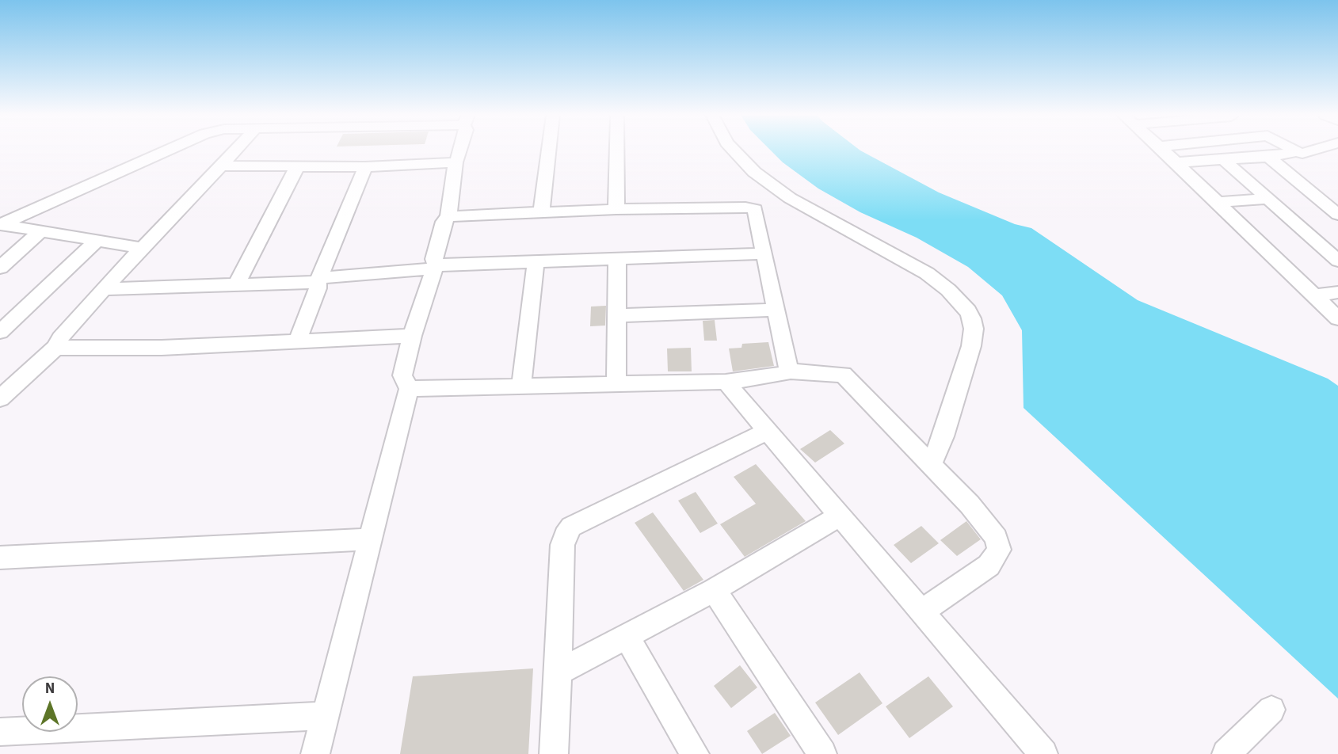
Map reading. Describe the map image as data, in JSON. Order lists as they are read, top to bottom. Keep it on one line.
{"north":"top"}
